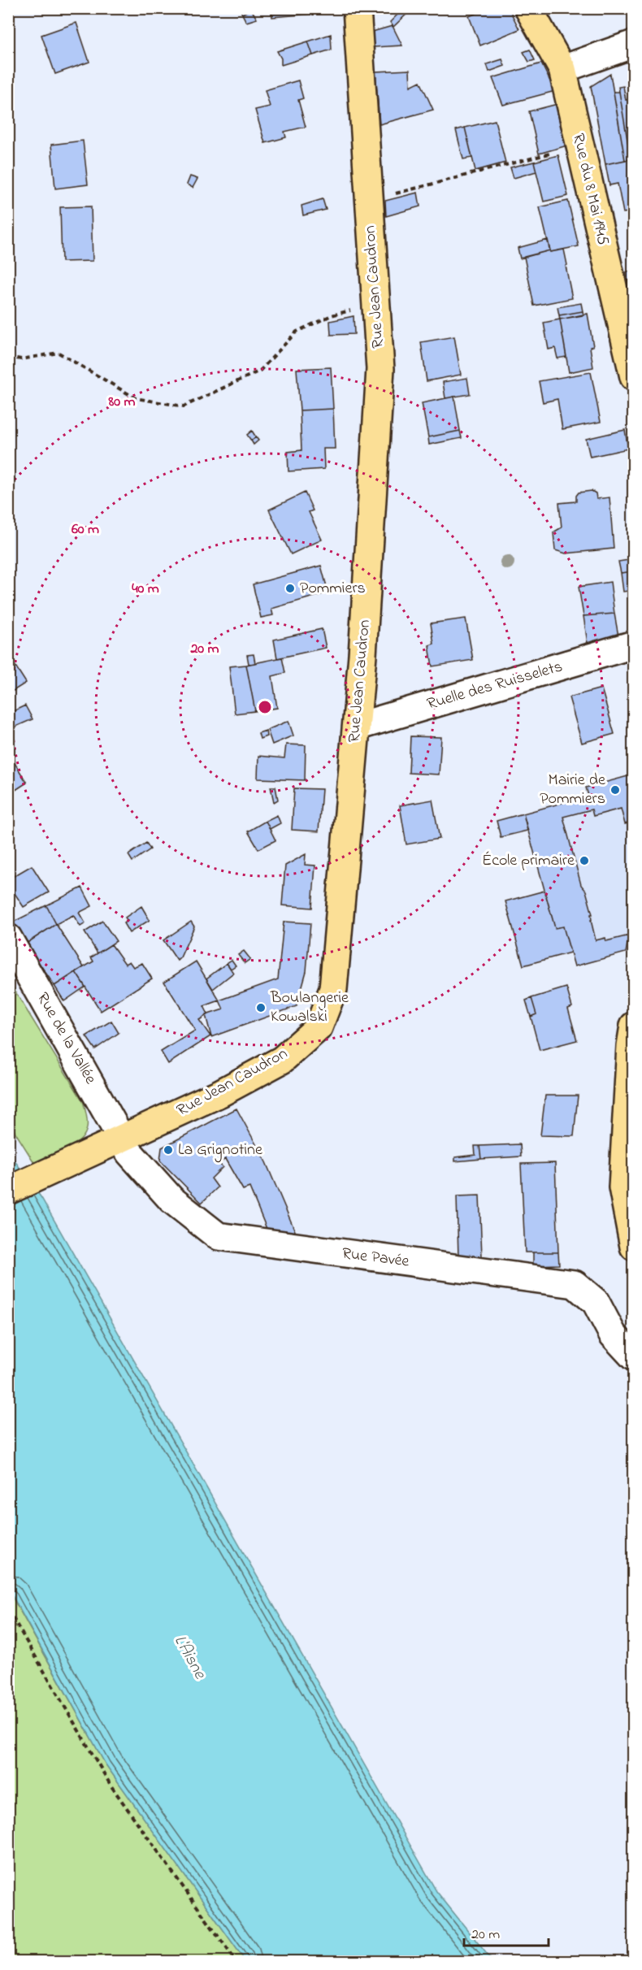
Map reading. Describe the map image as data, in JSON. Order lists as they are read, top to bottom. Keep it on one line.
{"streets":{"main road":["Rue du 8 Mai 1945","Rue Jean Caudron"],"street":["Ruelle des Ruisselets","Rue de la Vallée","Rue Pavée"]},"crossings":[["Rue Jean Caudron","Ruelle des Ruisselets"],["Rue Jean Caudron","Rue de la Vallée"],["Rue Jean Caudron","Rue Pavée"],["Rue de la Vallée","Rue Pavée"]],"water":["L'Aisne"],"places":["Pommiers","Mairie de Pommiers","École primaire","Boulangerie Kowalski","La Grignotine"],"scale_bar":"20 m","rings":["80 m","60 m","40 m","20 m"]}
